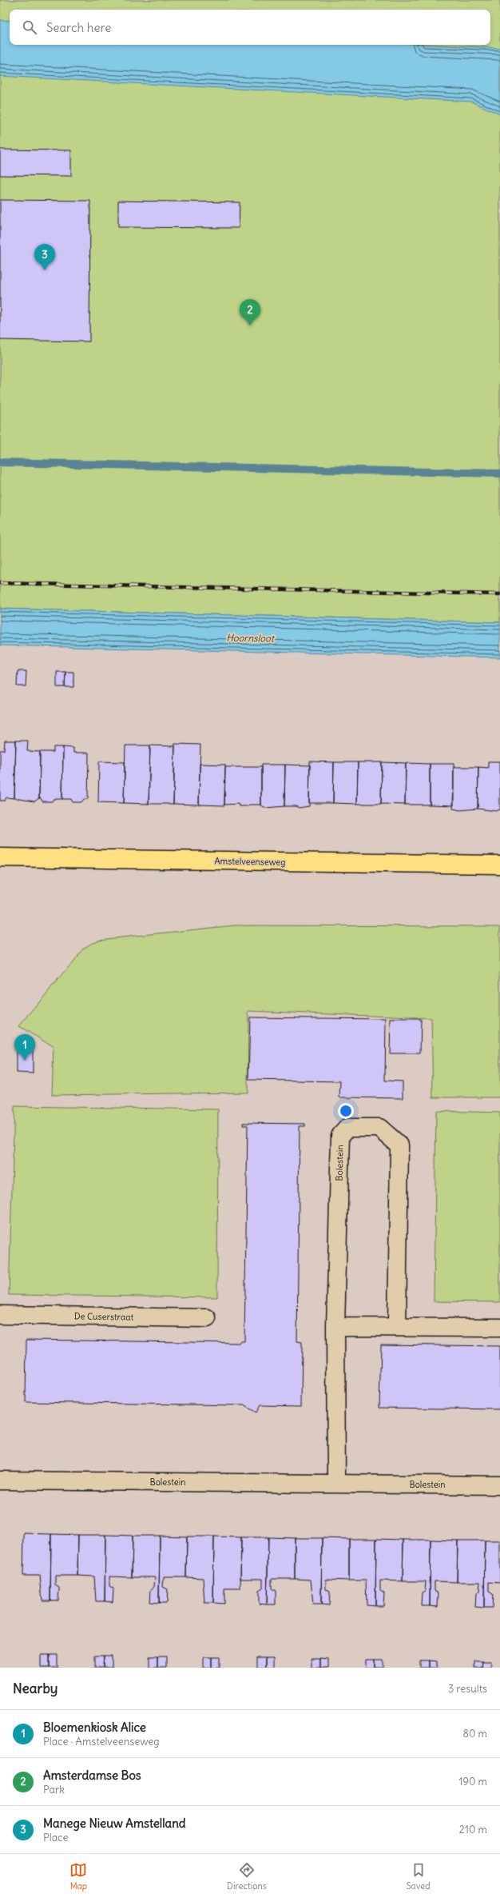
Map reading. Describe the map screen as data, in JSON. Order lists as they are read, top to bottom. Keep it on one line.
{"streets":{"main road":["Amstelveenseweg"],"street":["Bolestein","De Cuserstraat"]},"water":["Hoornsloot"],"page":{"search":"Search here","pins":["3","2","1"],"heading":["Nearby","3 results"],"list":[{"mark":"1","name":"Bloemenkiosk Alice","note":"Place · Amstelveenseweg","value":"80 m"},{"mark":"2","name":"Amsterdamse Bos","note":"Park","value":"190 m"},{"mark":"3","name":"Manege Nieuw Amstelland","note":"Place","value":"210 m"}],"nav":["Map","Directions","Saved"]}}
